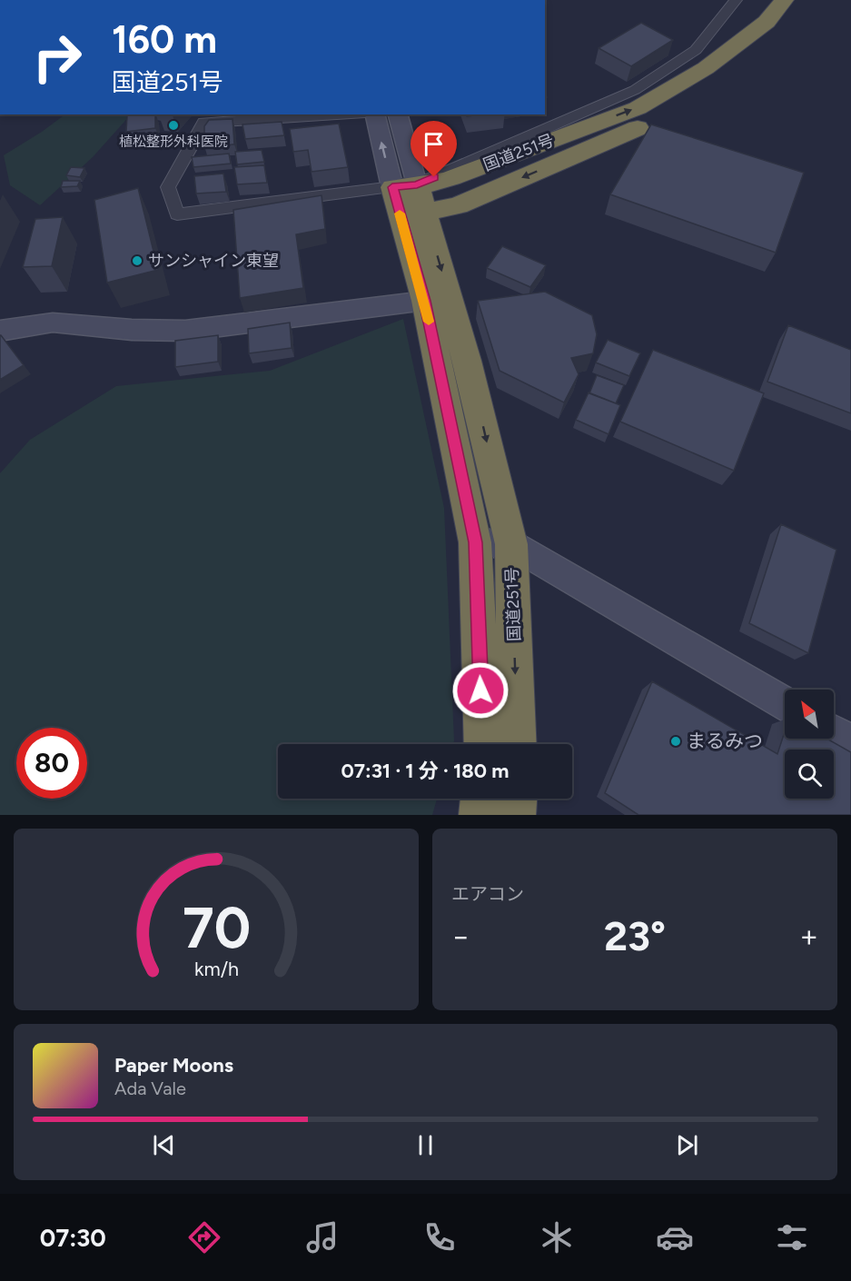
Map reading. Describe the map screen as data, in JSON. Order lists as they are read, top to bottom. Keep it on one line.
{"streets":{"highway":["国道251号"]},"places":["植松整形外科医院","サンシャイン東望","まるみつ"],"north":"top left","page":{"turn":["160 m","国道251号"],"limit":"80","trip":"07:31 · 1 分 · 180 m","tile":"エアコン","heat":["−","23°","+"],"song":["Paper Moons","Ada Vale"],"tabs":"07:30","gauge":["70","km/h"]}}
